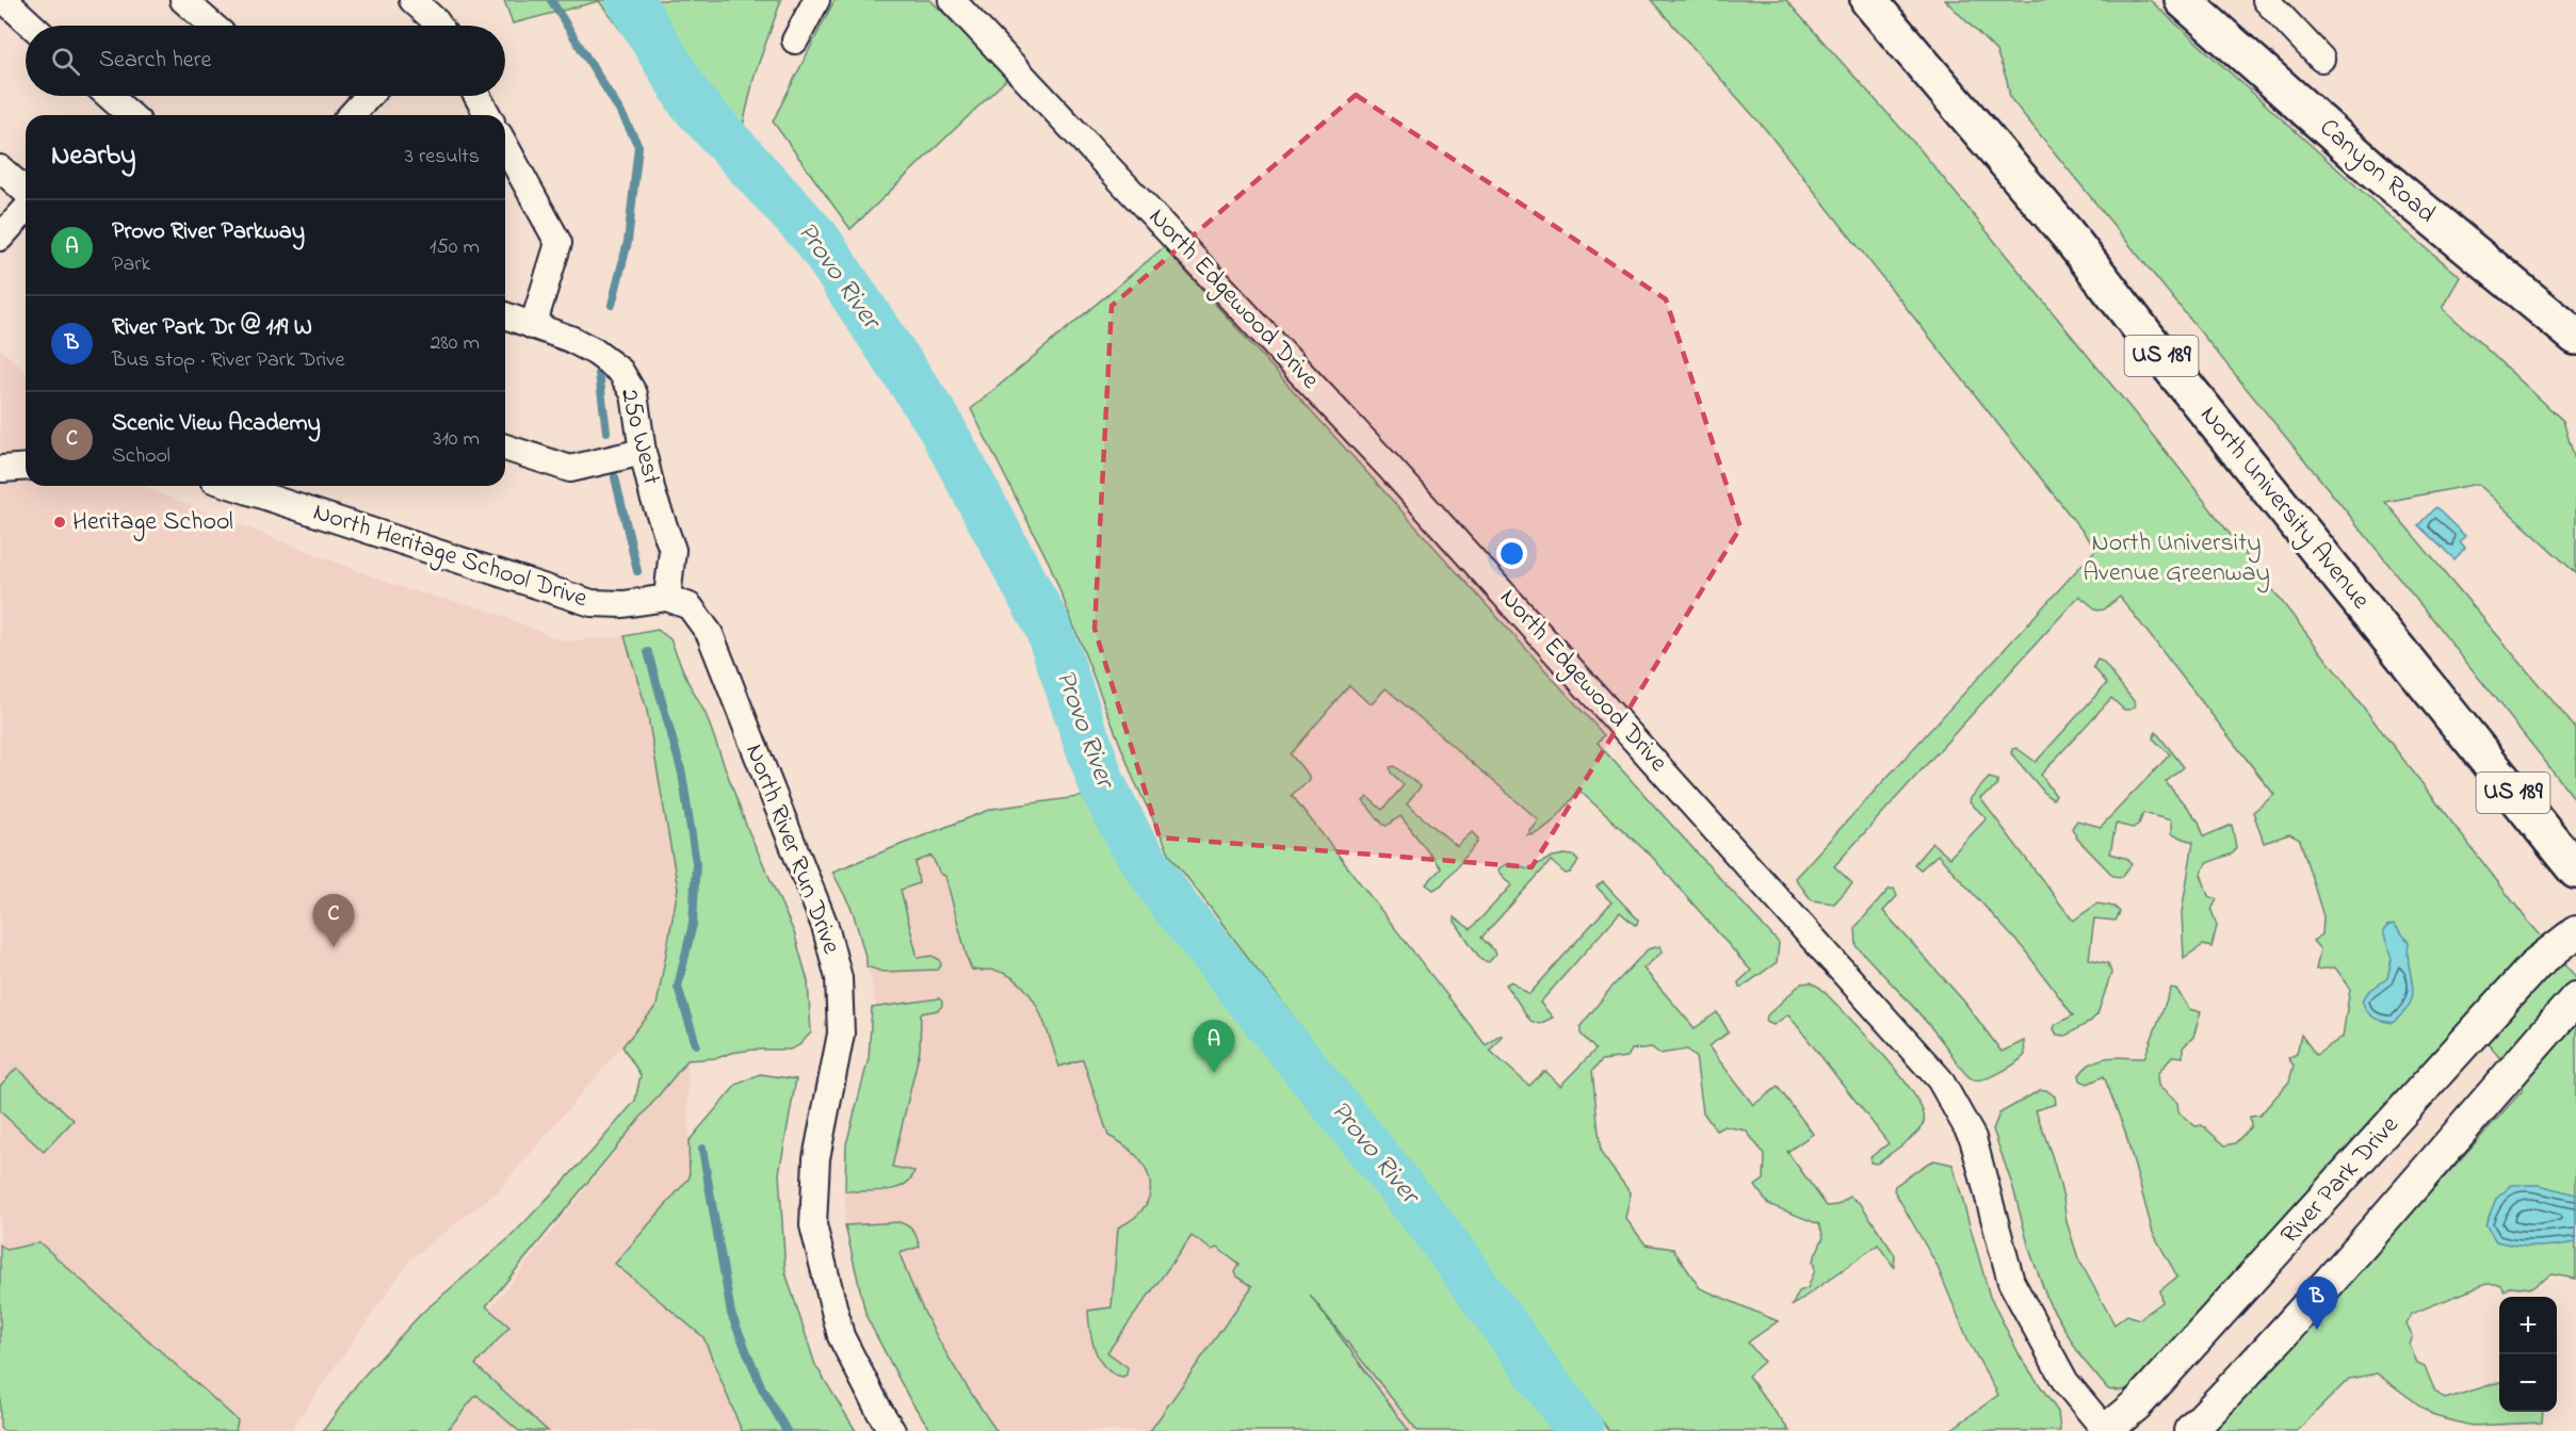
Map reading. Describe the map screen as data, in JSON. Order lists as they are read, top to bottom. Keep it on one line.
{"streets":{"main road":["Canyon Road","US 189","North University Avenue"],"street":["North Edgewood Drive","250 West","North Heritage School Drive","North River Run Drive","River Park Drive"]},"crossings":[["North Edgewood Drive","River Park Drive"],["250 West","North Heritage School Drive"],["250 West","North River Run Drive"],["North Heritage School Drive","North River Run Drive"]],"water":["Provo River"],"parks":["North University Avenue Greenway"],"places":["Heritage School"],"page":{"search":"Search here","heading":["Nearby","3 results"],"list":[{"mark":"A","name":"Provo River Parkway","note":"Park","value":"150 m"},{"mark":"B","name":"River Park Dr @ 119 W","note":"Bus stop · River Park Drive","value":"280 m"},{"mark":"C","name":"Scenic View Academy","note":"School","value":"310 m"}],"pins":["C","A","B"],"map_buttons":["+","−"]}}
